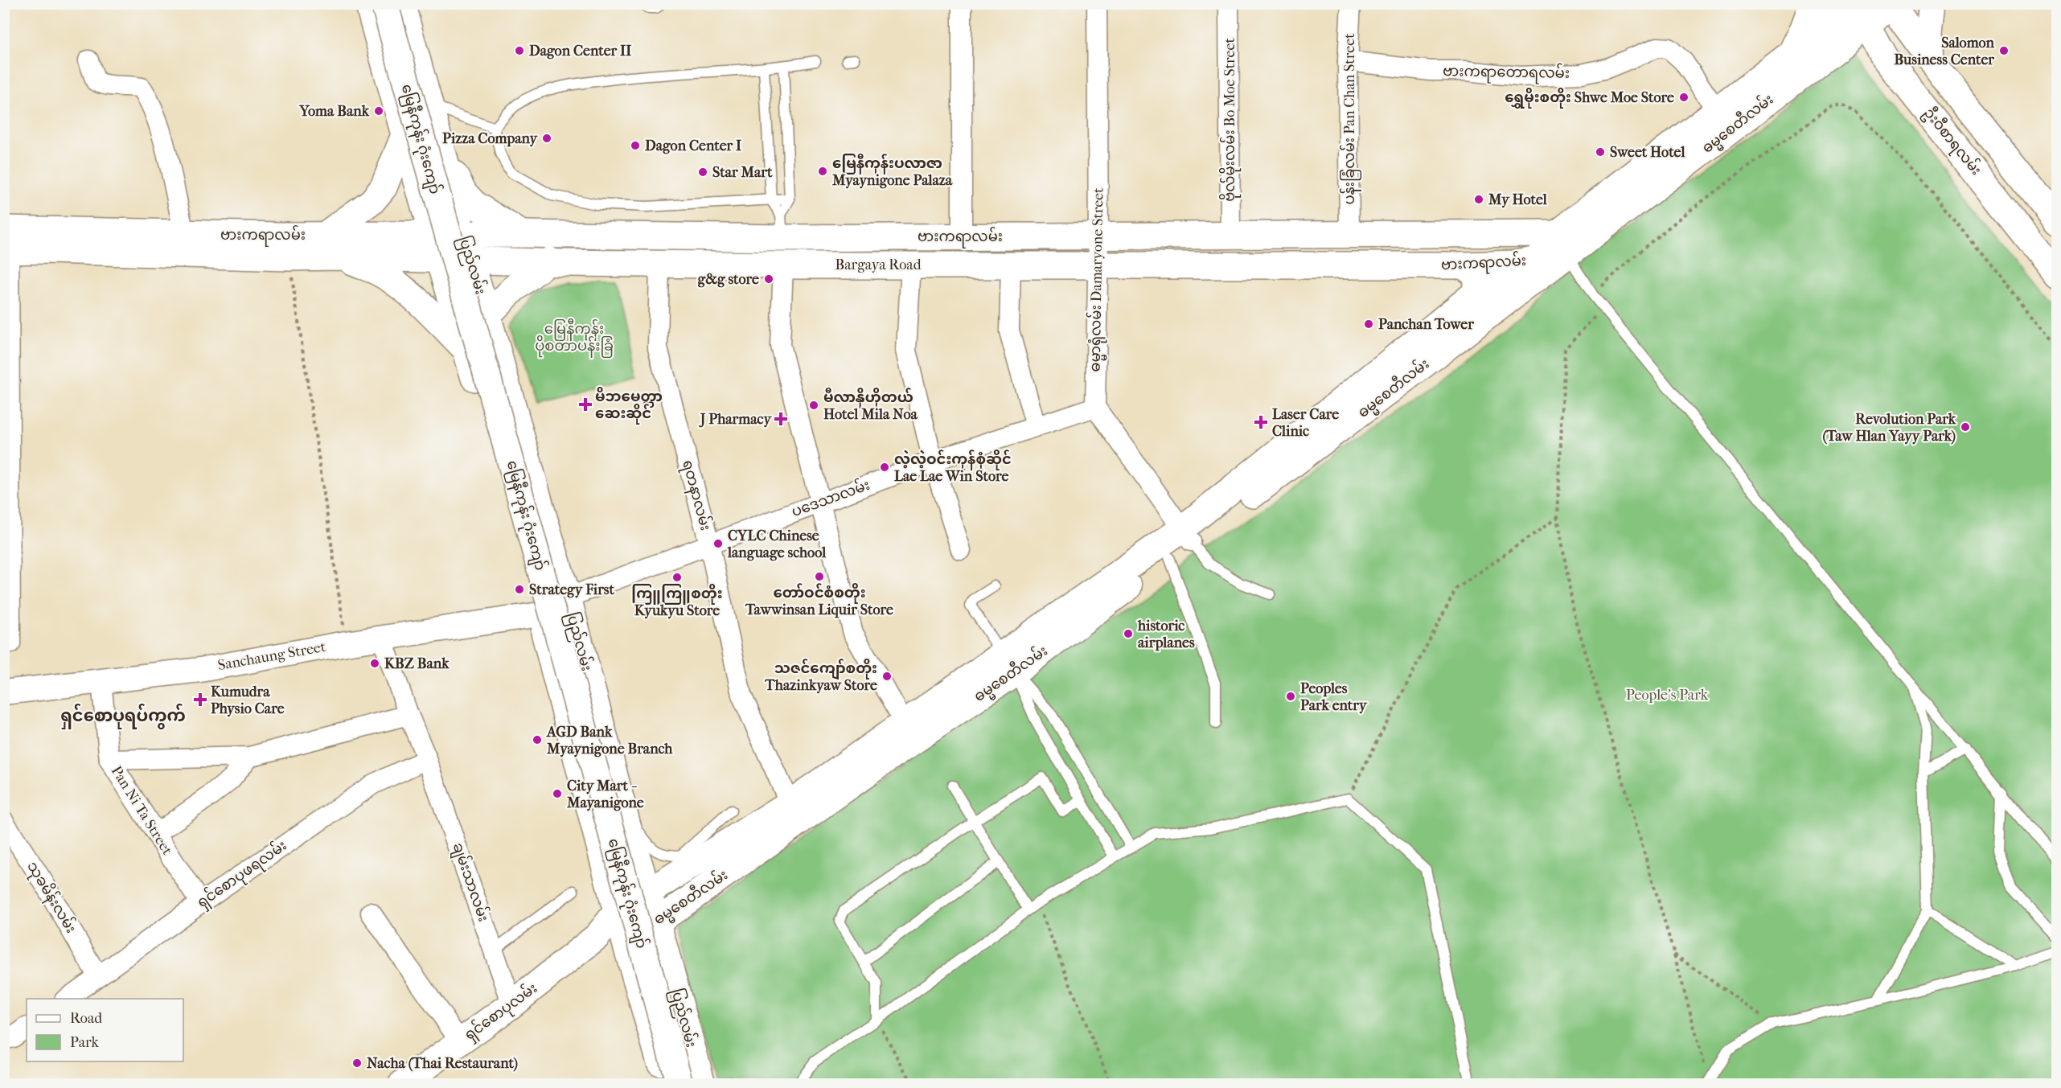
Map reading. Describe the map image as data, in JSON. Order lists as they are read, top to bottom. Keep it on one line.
{"streets":{"main road":["ဓမ္မစေတီလမ်း","မြေနီကုန်း ဂုံးကျော်","ဦးဝီစာရလမ်း","ဗားကရာလမ်း","Bargaya Road","ပြည်လမ်း","ရှင်စောပုလမ်း"],"street":["ဗားကရာတောရလမ်း","ပန်းခြံလမ်း Pan Chan Street","ဗိုလ်မိုးလမ်း Bo Moe Street","ဓမ္မာရုံလမ်း Damaryone Street","ရတနာလမ်း","ပဒေသာလမ်း","Sanchaung Street","Pan Ni Ta Street","ရှင်စောပုဖရလမ်း","ချမ်းသာလမ်း","သုခမိန်းလမ်း"]},"crossings":[["ဗားကရာတောရလမ်း","ပန်းခြံလမ်း Pan Chan Street"],["ဗားကရာတောရလမ်း","ဓမ္မစေတီလမ်း"],["ပန်းခြံလမ်း Pan Chan Street","ဗားကရာလမ်း"],["ဗိုလ်မိုးလမ်း Bo Moe Street","ဗားကရာလမ်း"],["ဓမ္မစေတီလမ်း","ဦးဝီစာရလမ်း"],["ဓမ္မစေတီလမ်း","ဗားကရာလမ်း"],["ဓမ္မစေတီလမ်း","ပြည်လမ်း"],["ဓမ္မစေတီလမ်း","ရတနာလမ်း"],["ဓမ္မစေတီလမ်း","ရှင်စောပုလမ်း"],["ဗားကရာလမ်း","Bargaya Road"],["ဗားကရာလမ်း","ပြည်လမ်း"],["ဗားကရာလမ်း","ဓမ္မာရုံလမ်း Damaryone Street"],["Bargaya Road","ဓမ္မာရုံလမ်း Damaryone Street"],["Bargaya Road","ရတနာလမ်း"],["ပြည်လမ်း","ပဒေသာလမ်း"],["ပြည်လမ်း","Sanchaung Street"],["ဓမ္မာရုံလမ်း Damaryone Street","ပဒေသာလမ်း"],["ရတနာလမ်း","ပဒေသာလမ်း"],["Sanchaung Street","Pan Ni Ta Street"],["Sanchaung Street","ချမ်းသာလမ်း"],["Pan Ni Ta Street","ရှင်စောပုဖရလမ်း"],["ရှင်စောပုဖရလမ်း","ချမ်းသာလမ်း"],["ရှင်စောပုဖရလမ်း","သုခမိန်းလမ်း"],["ချမ်းသာလမ်း","ရှင်စောပုလမ်း"]],"districts":["ရှင်စောပုရပ်ကွက်"],"parks":["မြေနီကုန်း ပိုစတာပန်းခြံ","People's Park"],"places":{"other":["Dagon Center II","Salomon Business Center","ရွှေမိုးစတိုး Shwe Moe Store","Yoma Bank","Pizza Company","Dagon Center I","Sweet Hotel","မြေနီကုန်းပလာဇာ Myaynigone Palaza","Star Mart","My Hotel","g&g store","Panchan Tower","မီလာနိုဟိုတယ် Hotel Mila Noa","Revolution Park (Taw Hlan Yayy Park)","လဲ့လဲ့ဝင်းကုန်စုံဆိုင် Lae Lae Win Store","CYLC Chinese language school","တော်ဝင်စံစတိုး Tawwinsan Liquir Store","ကြူကြူစတိုး Kyukyu Store","Strategy First","historic airplanes","KBZ Bank","သဇင်ကျော်စတိုး Thazinkyaw Store","Peoples Park entry","AGD Bank Myaynigone Branch","City Mart - Mayanigone","Nacha (Thai Restaurant)"],"health":["မိဘမေတ္တာ ဆေးဆိုင်","J Pharmacy","Laser Care Clinic","Kumudra Physio Care"]},"legend":["Road","Park"]}
